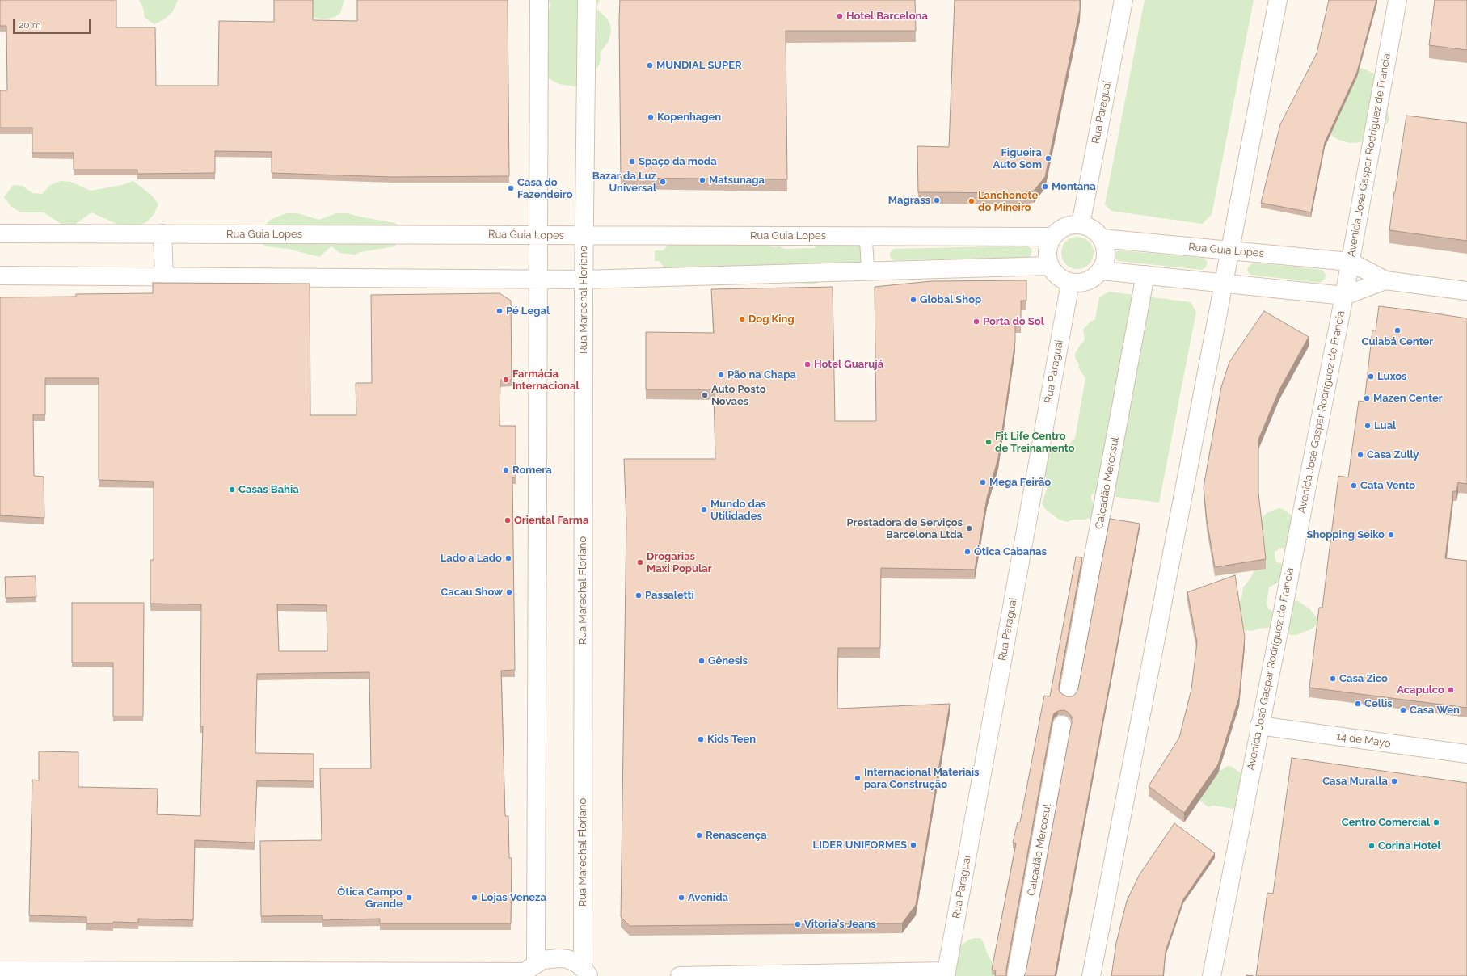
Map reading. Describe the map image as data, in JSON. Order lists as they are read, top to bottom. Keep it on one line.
{"streets":{"main road":["Rua Paraguai","Avenida José Gaspar Rodríguez de Francia","Rua Guia Lopes","Rua Marechal Floriano","Calçadão Mercosul","14 de Mayo"]},"crossings":[["Rua Paraguai","Rua Guia Lopes"],["Avenida José Gaspar Rodríguez de Francia","Rua Guia Lopes"],["Avenida José Gaspar Rodríguez de Francia","14 de Mayo"],["Rua Guia Lopes","Rua Marechal Floriano"]],"places":["Hotel Barcelona","MUNDIAL SUPER","Kopenhagen","Figueira Auto Som","Spaço da moda","Matsunaga","Bazar da Luz Universal","Montana","Casa do Fazendeiro","Magrass","Lanchonete do Mineiro","Global Shop","Pé Legal","Dog King","Porta do Sol","Cuiabá Center","Hotel Guarujá","Pão na Chapa","Luxos","Farmácia Internacional","Auto Posto Novaes","Mazen Center","Lual","Fit Life Centro de Treinamento","Casa Zully","Romera","Mega Feirão","Cata Vento","Casas Bahia","Mundo das Utilidades","Oriental Farma","Prestadora de Serviços Barcelona Ltda","Shopping Seiko","Ótica Cabanas","Lado a Lado","Drogarias Maxi Popular","Cacau Show","Passaletti","Gênesis","Casa Zico","Acapulco","Cellis","Casa Wen","Kids Teen","Internacional Materiais para Construção","Casa Muralla","Centro Comercial","Renascença","LIDER UNIFORMES","Corina Hotel","Ótica Campo Grande","Lojas Veneza","Avenida","Vitoria's Jeans"],"scale_bar":"20 m"}
